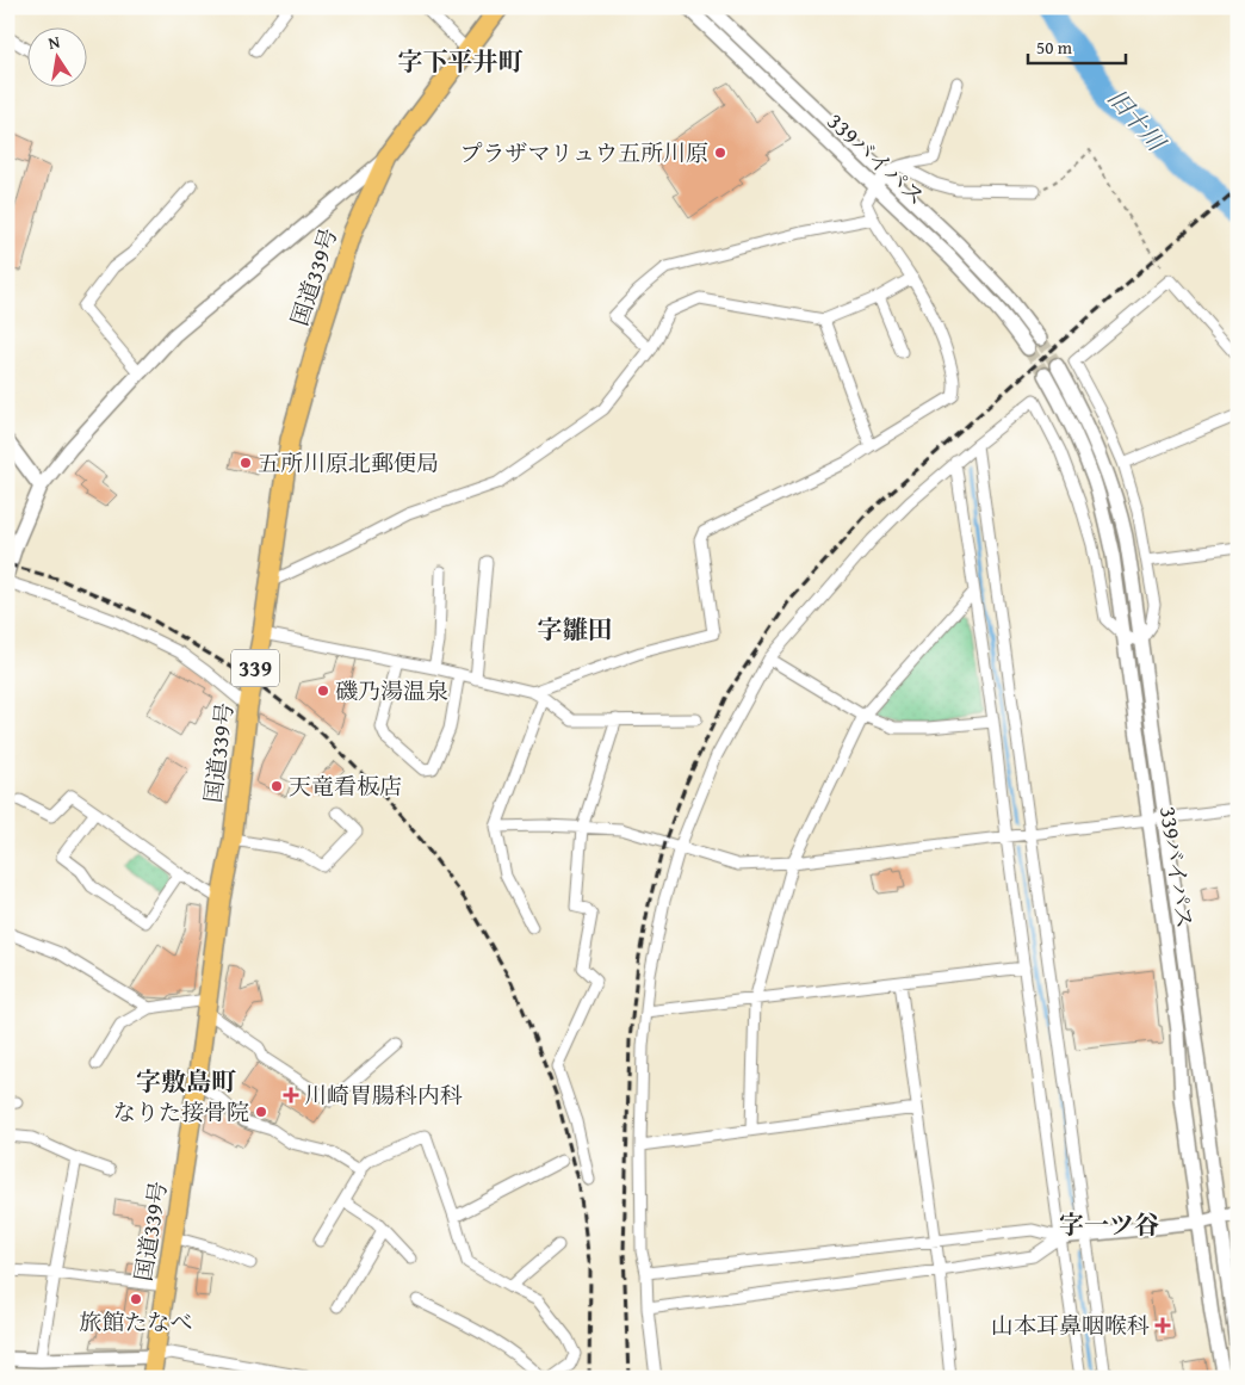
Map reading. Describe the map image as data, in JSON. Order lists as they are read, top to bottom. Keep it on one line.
{"streets":{"highway":["国道339号","339"],"street":["339バイパス"]},"districts":["字下平井町","字雛田","字敷島町","字一ツ谷"],"water":["旧十川"],"places":{"other":["プラザマリュウ五所川原","五所川原北郵便局","磯乃湯温泉","天竜看板店","なりた接骨院","旅館たなべ"],"health":["川崎胃腸科内科","山本耳鼻咽喉科"]},"scale_bar":"50 m","north":"top"}
